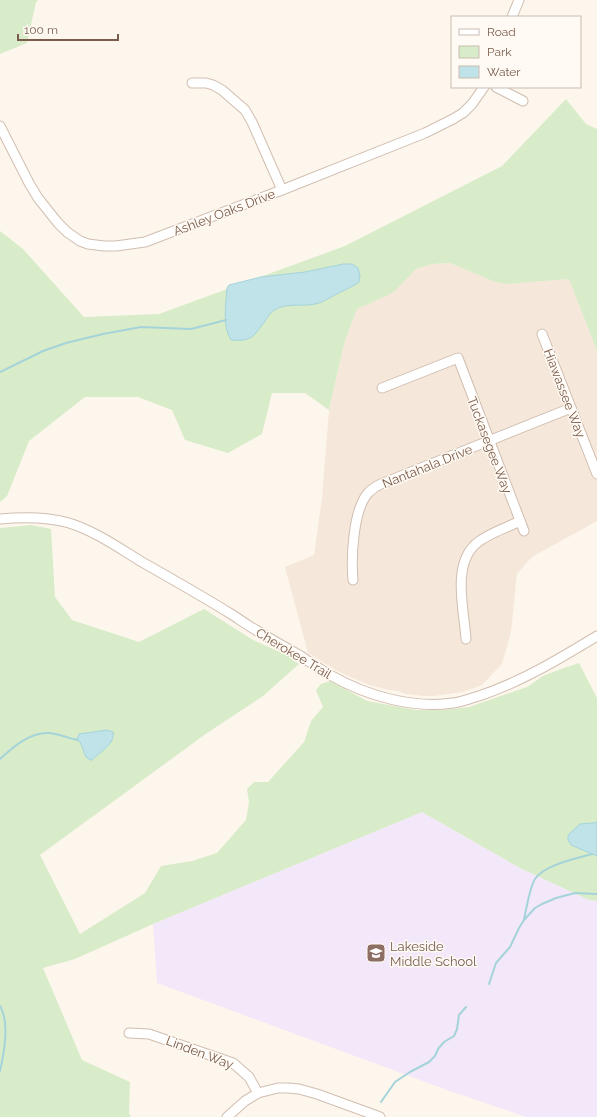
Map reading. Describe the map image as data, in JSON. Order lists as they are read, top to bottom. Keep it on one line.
{"streets":{"street":["Ashley Oaks Drive","Hiawassee Way","Tuckasegee Way","Nantahala Drive","Cherokee Trail","Linden Way"]},"crossings":[["Hiawassee Way","Nantahala Drive"],["Tuckasegee Way","Nantahala Drive"]],"places":{"school or university":["Lakeside Middle School"]},"legend":["Road","Park","Water"],"scale_bar":"100 m"}
